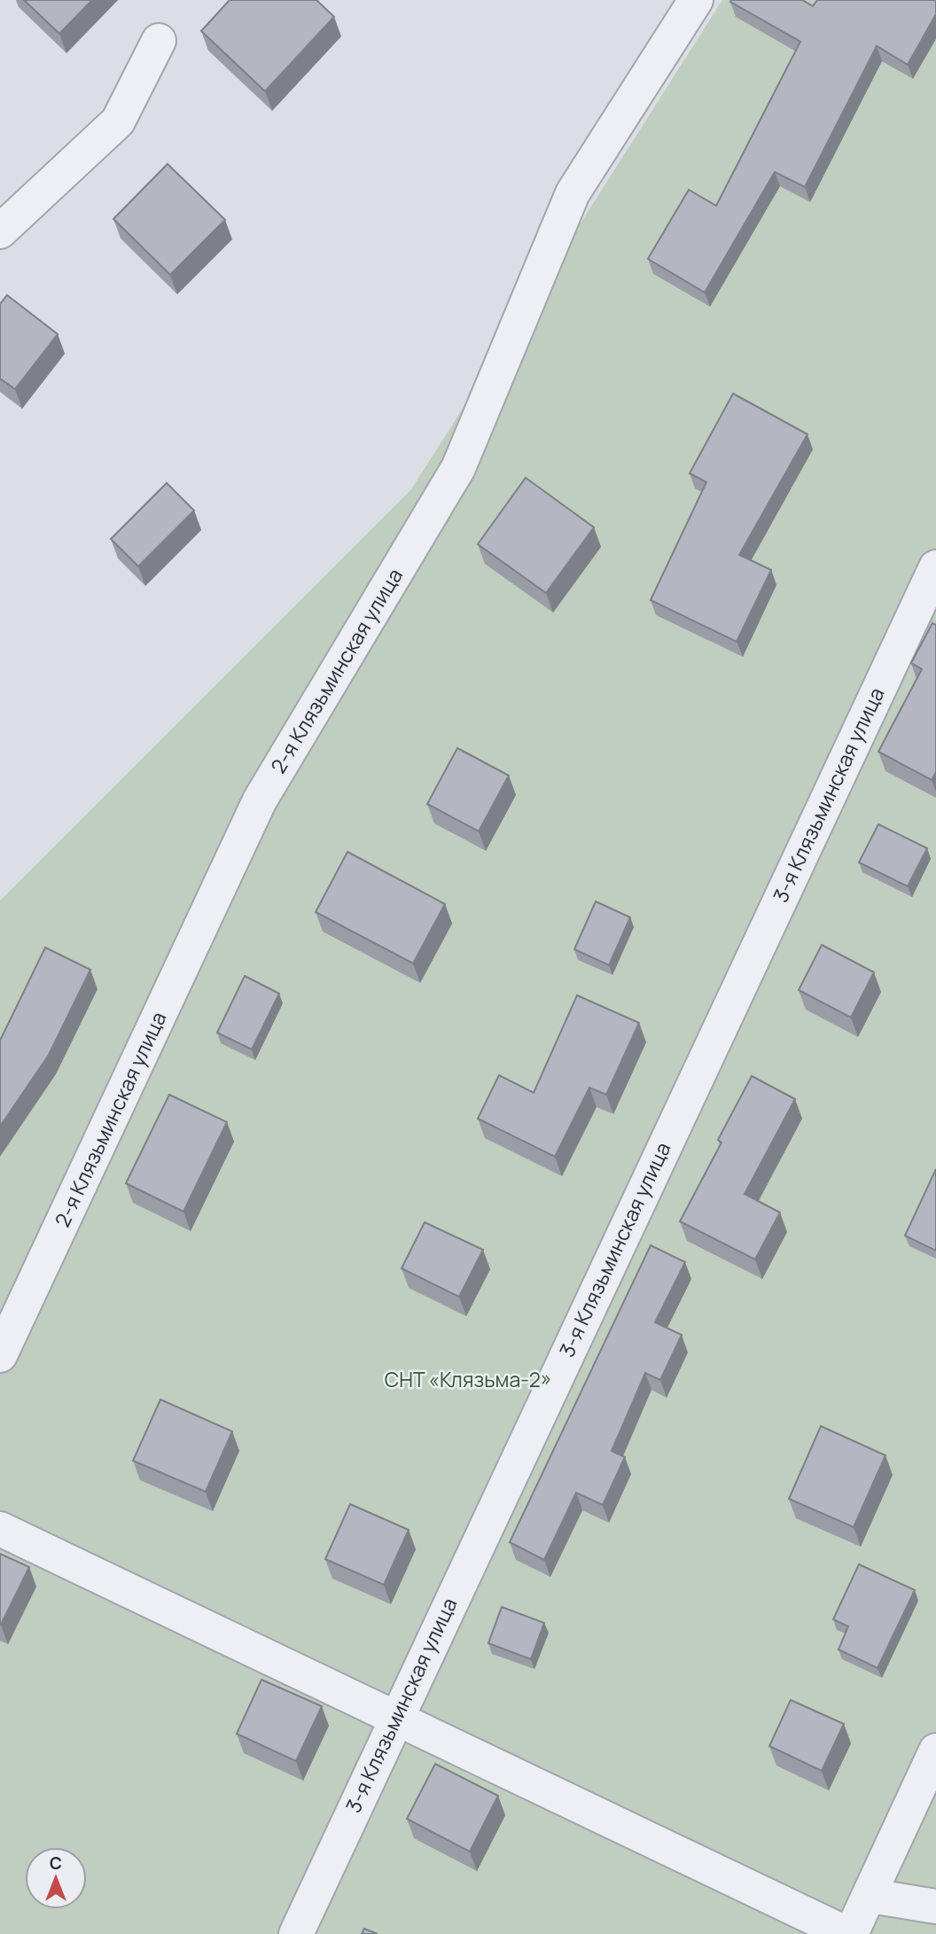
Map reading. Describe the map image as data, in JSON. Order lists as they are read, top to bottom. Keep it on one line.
{"streets":{"street":["2-я Клязьминская улица","3-я Клязьминская улица"]},"parks":["СНТ «Клязьма-2»"],"north":"top"}
